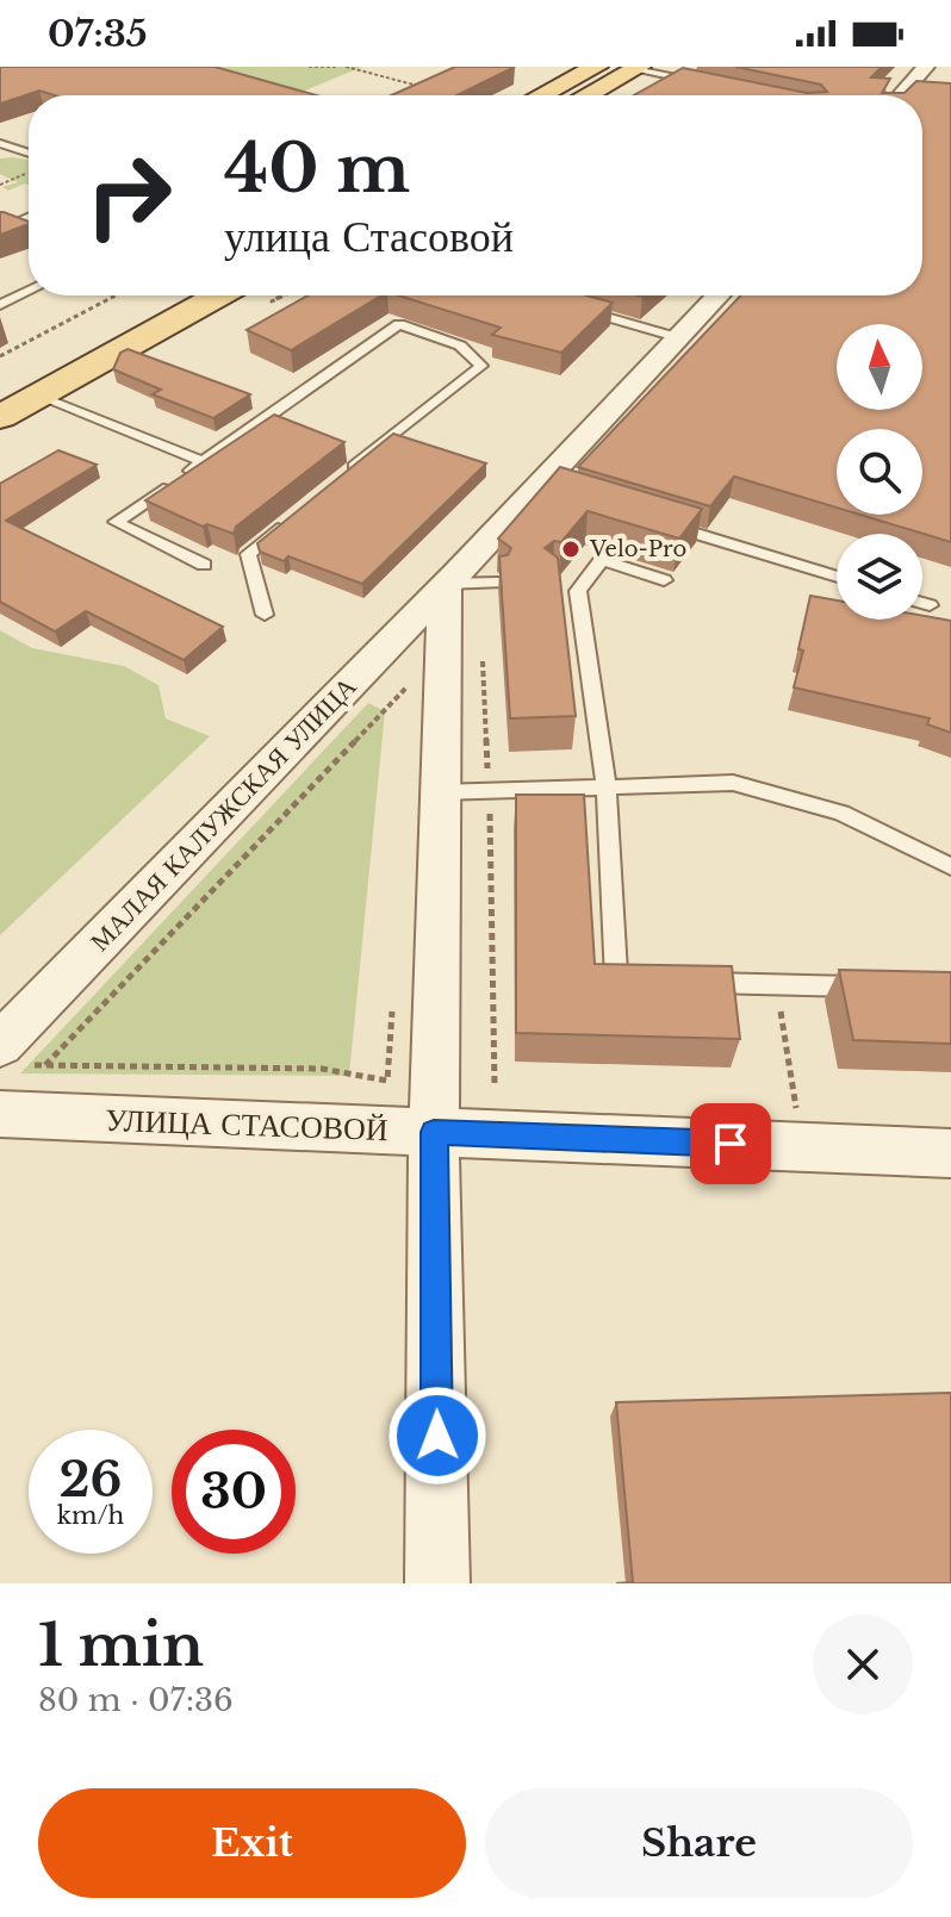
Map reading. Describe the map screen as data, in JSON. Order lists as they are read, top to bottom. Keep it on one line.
{"streets":{"street":["МАЛАЯ КАЛУЖСКАЯ УЛИЦА","УЛИЦА СТАСОВОЙ"]},"places":["Velo-Pro"],"north":"top","page":{"status":"07:35","turn":["40 m","улица Стасовой"],"speed":"26 km/h","limit":"30","heading":["1 min","80 m · 07:36"],"buttons":["Exit","Share"]}}
